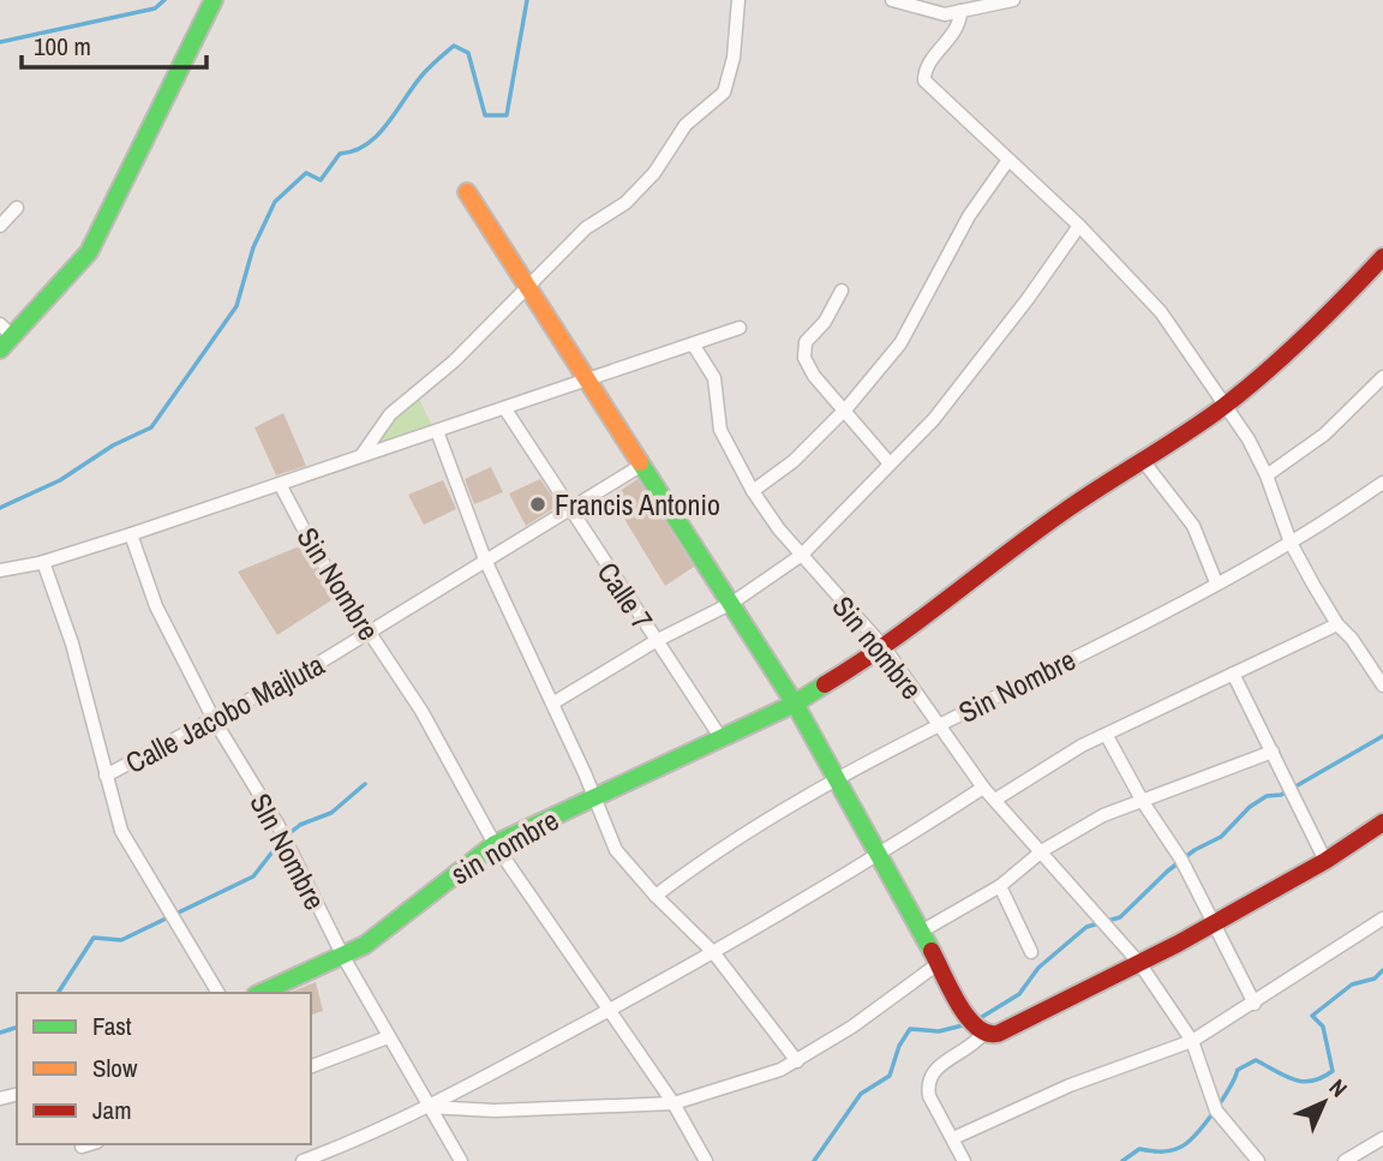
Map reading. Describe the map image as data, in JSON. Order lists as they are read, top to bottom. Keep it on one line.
{"streets":{"street":["Sin Nombre","Calle 7","Sin nombre","Calle Jacobo Majluta","sin nombre","SIn Nombre"]},"crossings":[["Sin Nombre","Sin nombre"],["Sin Nombre","Calle Jacobo Majluta"],["Sin Nombre","sin nombre"],["Calle 7","Calle Jacobo Majluta"],["Calle 7","sin nombre"],["Sin nombre","sin nombre"],["Calle Jacobo Majluta","SIn Nombre"],["sin nombre","SIn Nombre"]],"places":["Francis Antonio"],"legend":["Fast","Slow","Jam"],"scale_bar":"100 m","north":"top right"}
